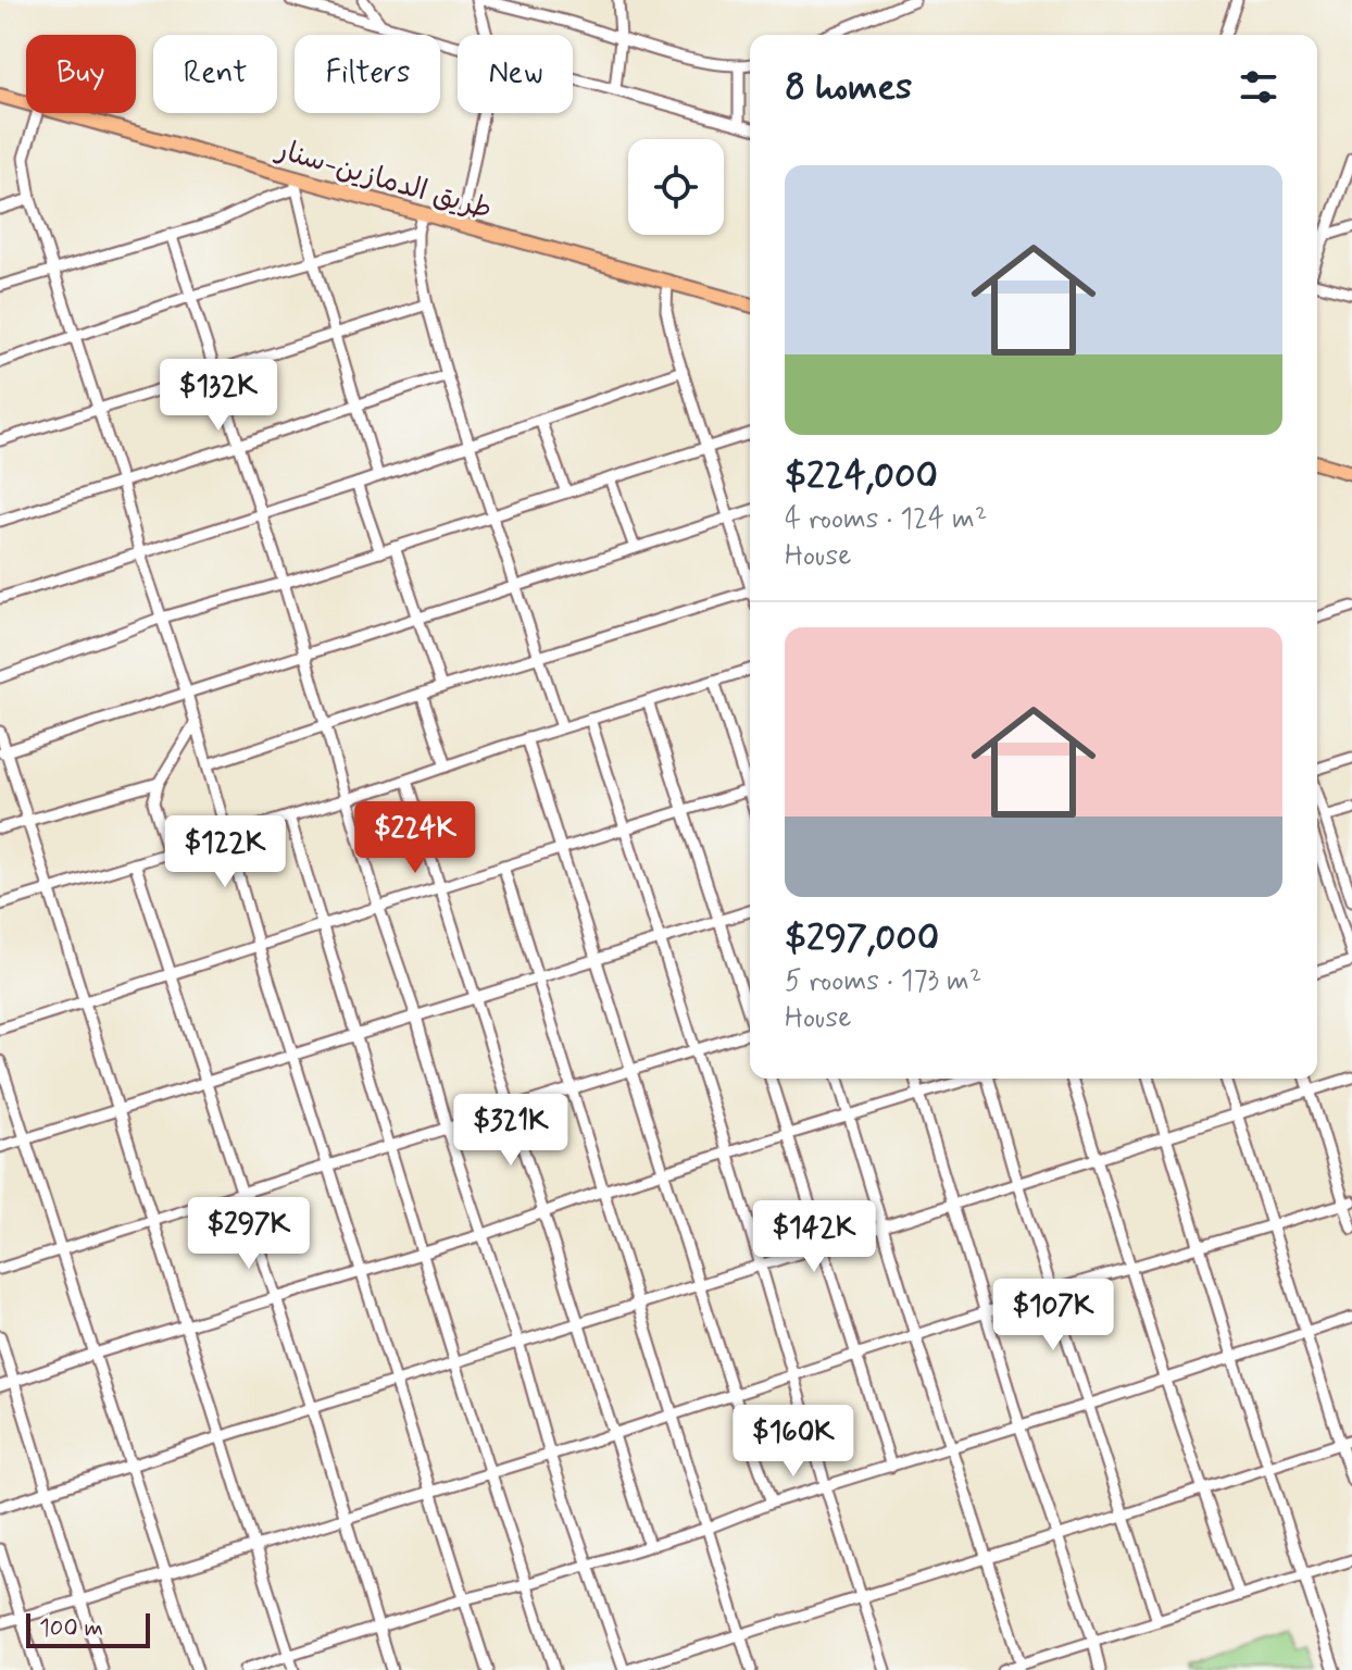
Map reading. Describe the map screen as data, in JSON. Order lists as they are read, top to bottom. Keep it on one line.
{"streets":{"highway":["طريق الدمازين-سنار"]},"scale_bar":"100 m","page":{"chip":["Buy","Rent","Filters","New"],"heading":"8 homes","list":[{"name":"$224,000","note":"4 rooms · 124 m² · House"},{"name":"$297,000","note":"5 rooms · 173 m² · House"}],"price":["$132K","$224K","$122K","$321K","$297K","$142K","$107K","$160K"],"scale":"100 m"}}
